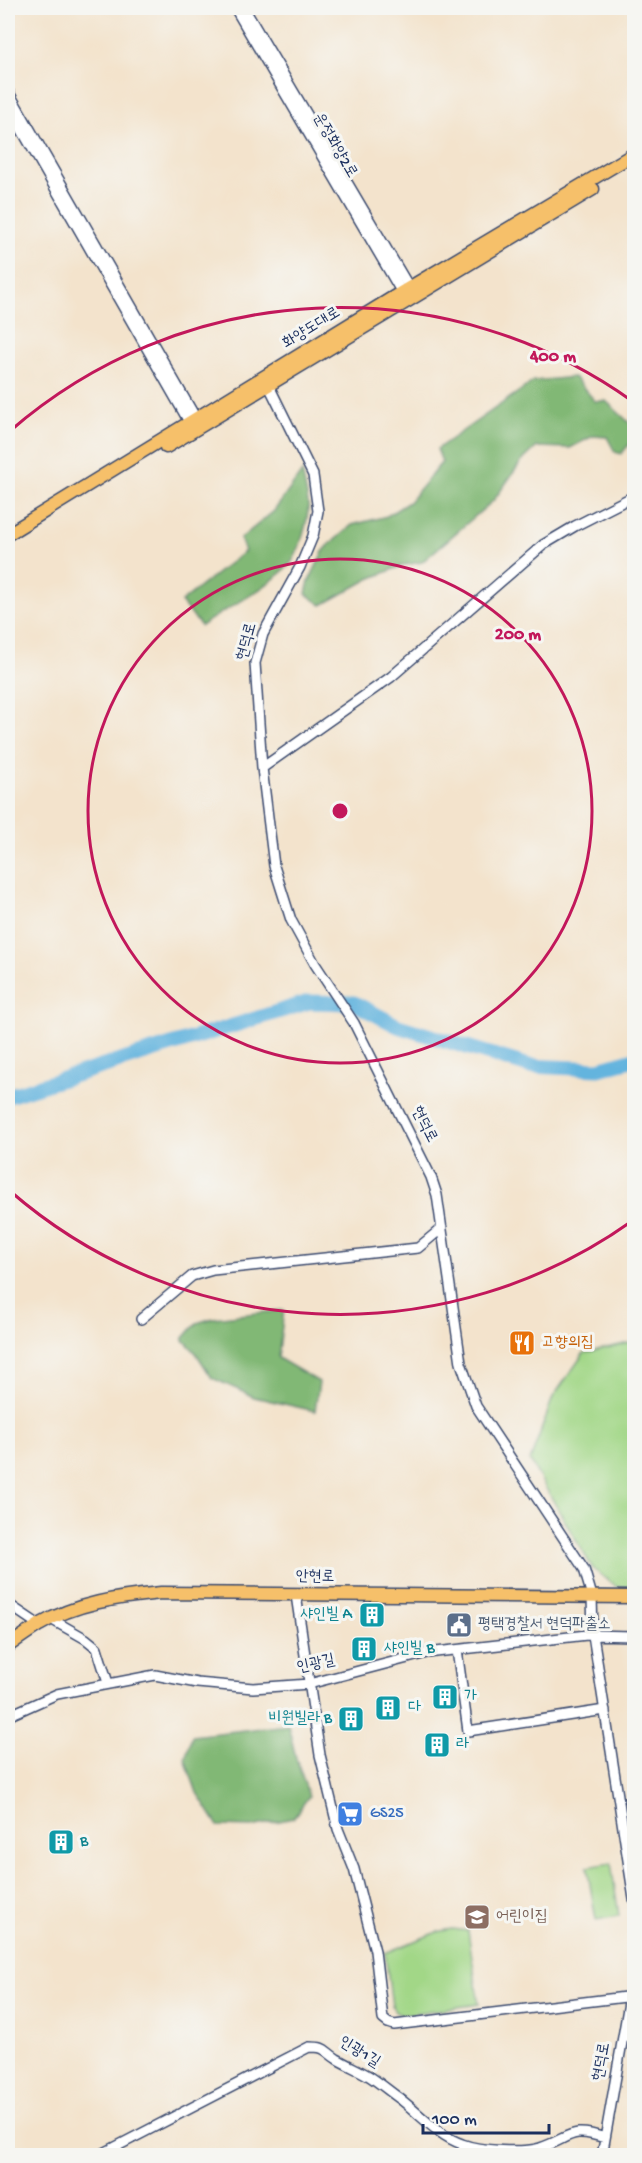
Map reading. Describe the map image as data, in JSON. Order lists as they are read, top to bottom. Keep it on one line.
{"streets":{"main road":["화양도대로","안현로"],"street":["운정화양2로","현덕로","인광길","인광1길"]},"crossings":[["운정화양2로","화양도대로"],["화양도대로","현덕로"],["현덕로","안현로"],["현덕로","인광길"],["현덕로","인광1길"]],"places":{"restaurant":["고향의집"],"building":["샤인빌 A","샤인빌 B","가","다","비원빌라 B","라","B"],"public building":["평택경찰서 현덕파출소"],"supermarket":["GS25"],"school or university":["어린이집"]},"scale_bar":"100 m","rings":["400 m","200 m"]}
